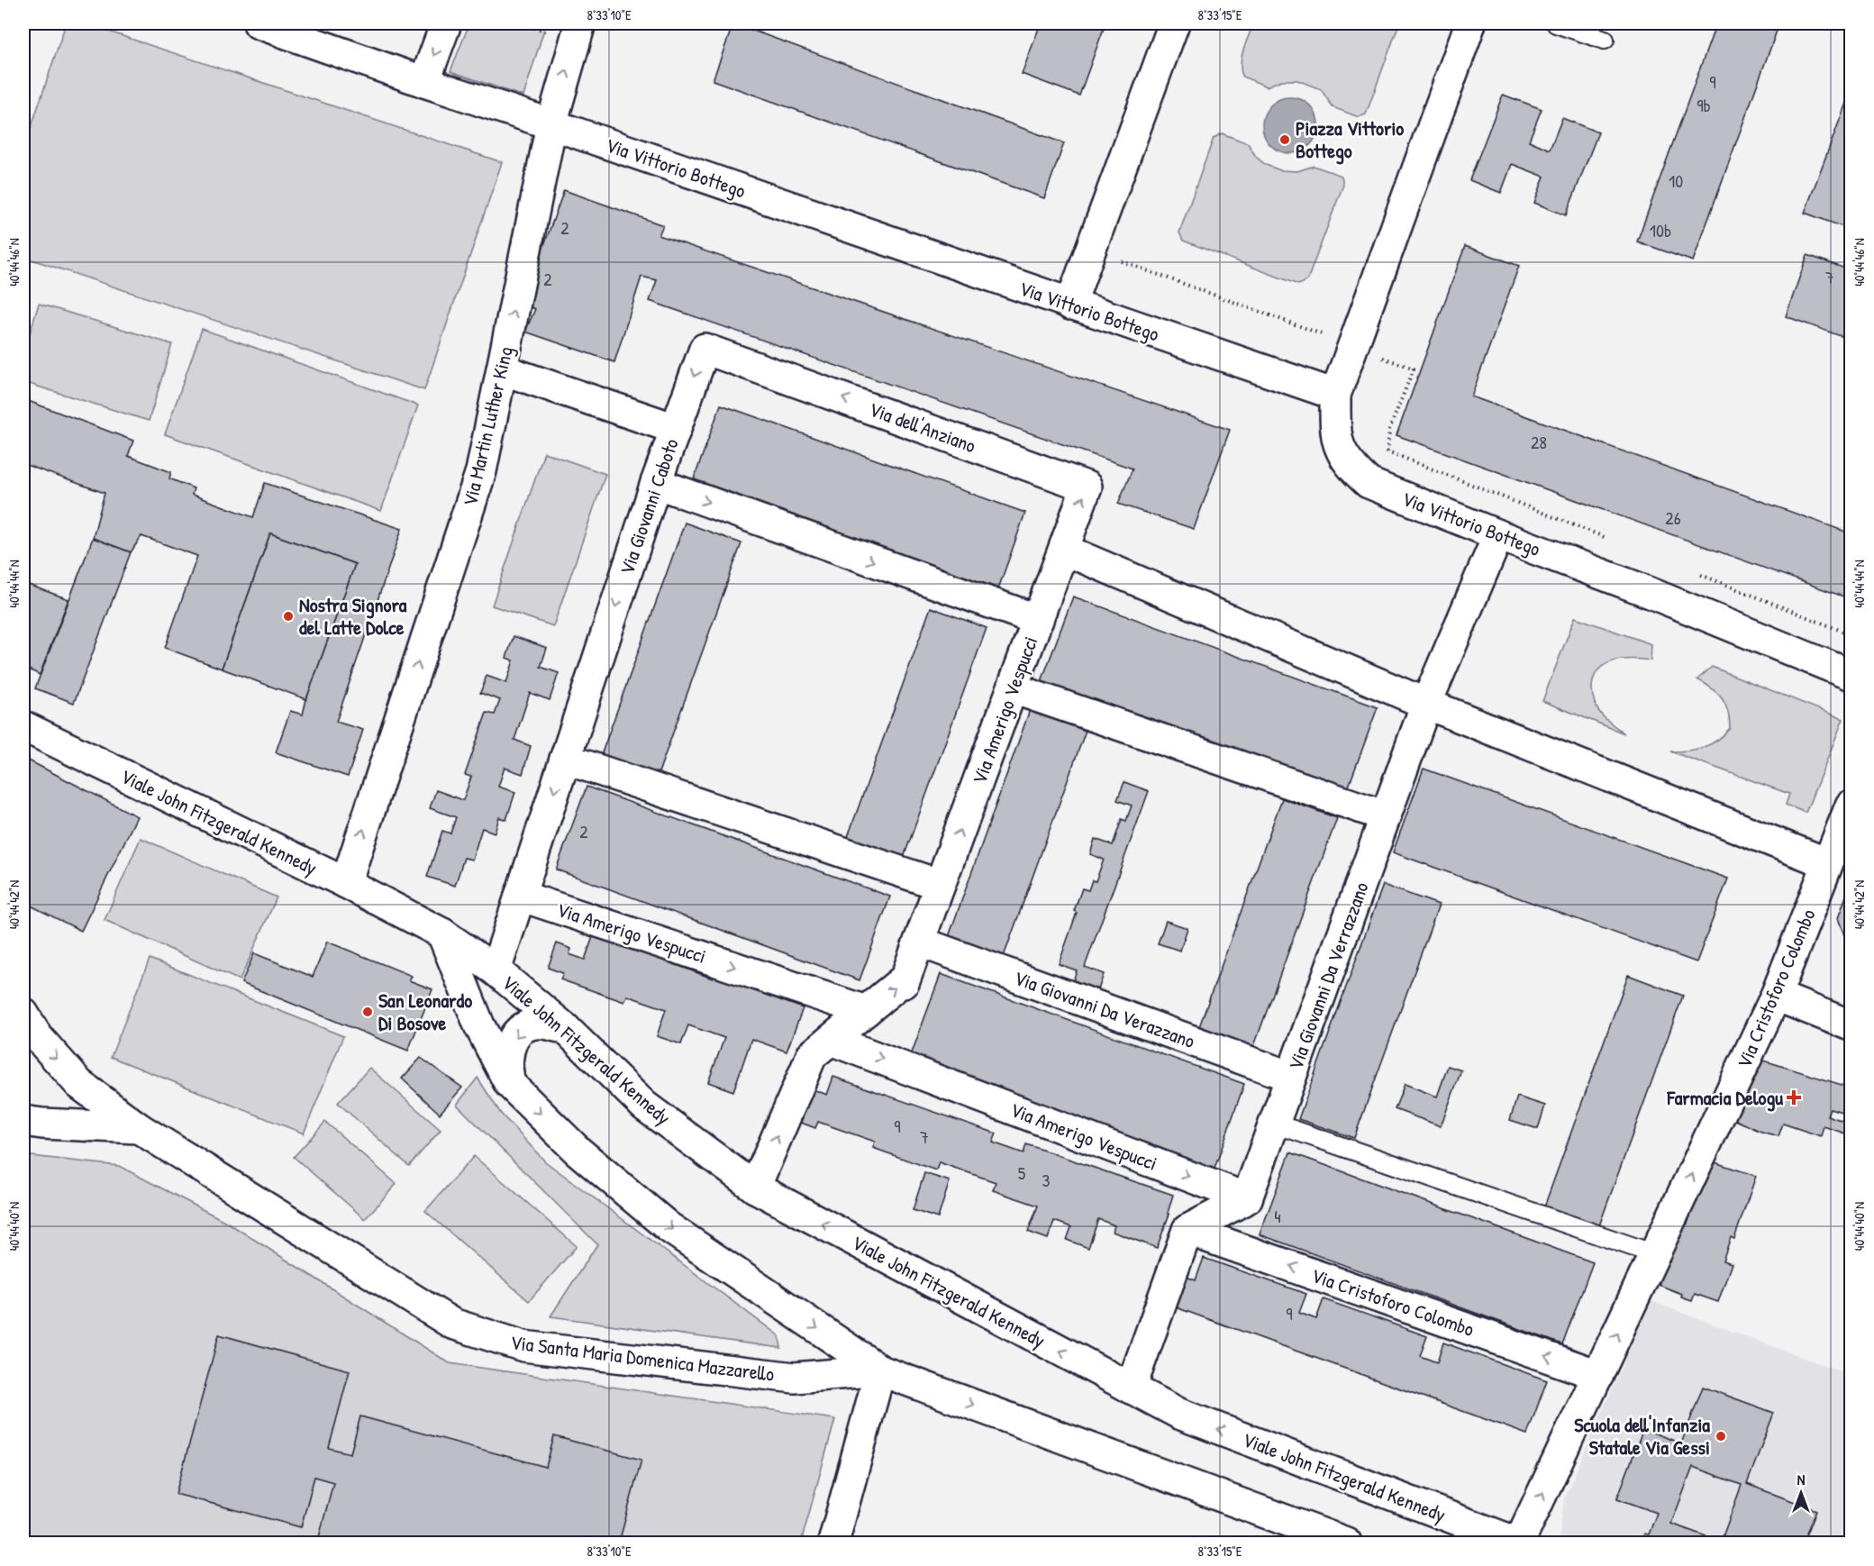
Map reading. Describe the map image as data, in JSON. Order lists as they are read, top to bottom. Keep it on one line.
{"streets":{"street":["Via Vittorio Bottego","Via Martin Luther King","Via dell'Anziano","Via Giovanni Caboto","Via Amerigo Vespucci","Viale John Fitzgerald Kennedy","Via Giovanni Da Verrazzano","Via Cristoforo Colombo","Via Giovanni Da Verazzano","Via Santa Maria Domenica Mazzarello"]},"crossings":[["Via Vittorio Bottego","Via Martin Luther King"],["Via Vittorio Bottego","Via Giovanni Da Verrazzano"],["Via Martin Luther King","Via Giovanni Caboto"],["Via Martin Luther King","Viale John Fitzgerald Kennedy"],["Via dell'Anziano","Via Giovanni Caboto"],["Via dell'Anziano","Via Amerigo Vespucci"],["Via Giovanni Caboto","Via Amerigo Vespucci"],["Via Giovanni Caboto","Viale John Fitzgerald Kennedy"],["Via Amerigo Vespucci","Viale John Fitzgerald Kennedy"],["Via Amerigo Vespucci","Via Giovanni Da Verrazzano"],["Via Amerigo Vespucci","Via Giovanni Da Verazzano"],["Viale John Fitzgerald Kennedy","Via Cristoforo Colombo"],["Via Giovanni Da Verrazzano","Via Giovanni Da Verazzano"]],"one_way":["Via Martin Luther King","Via Giovanni Caboto"],"places":{"other":["Piazza Vittorio Bottego","Nostra Signora del Latte Dolce","San Leonardo Di Bosove","Scuola dell'Infanzia Statale Via Gessi"],"health":["Farmacia Delogu"]},"house_numbers":["9","9b","10","2","10b","7","2","28","26","2","9","7","5","3","4","9"],"north":"top","coordinates":["8°33'10\"E","8°33'15\"E","40°44'46\"N","40°44'44\"N","40°44'42\"N","40°44'40\"N"]}
